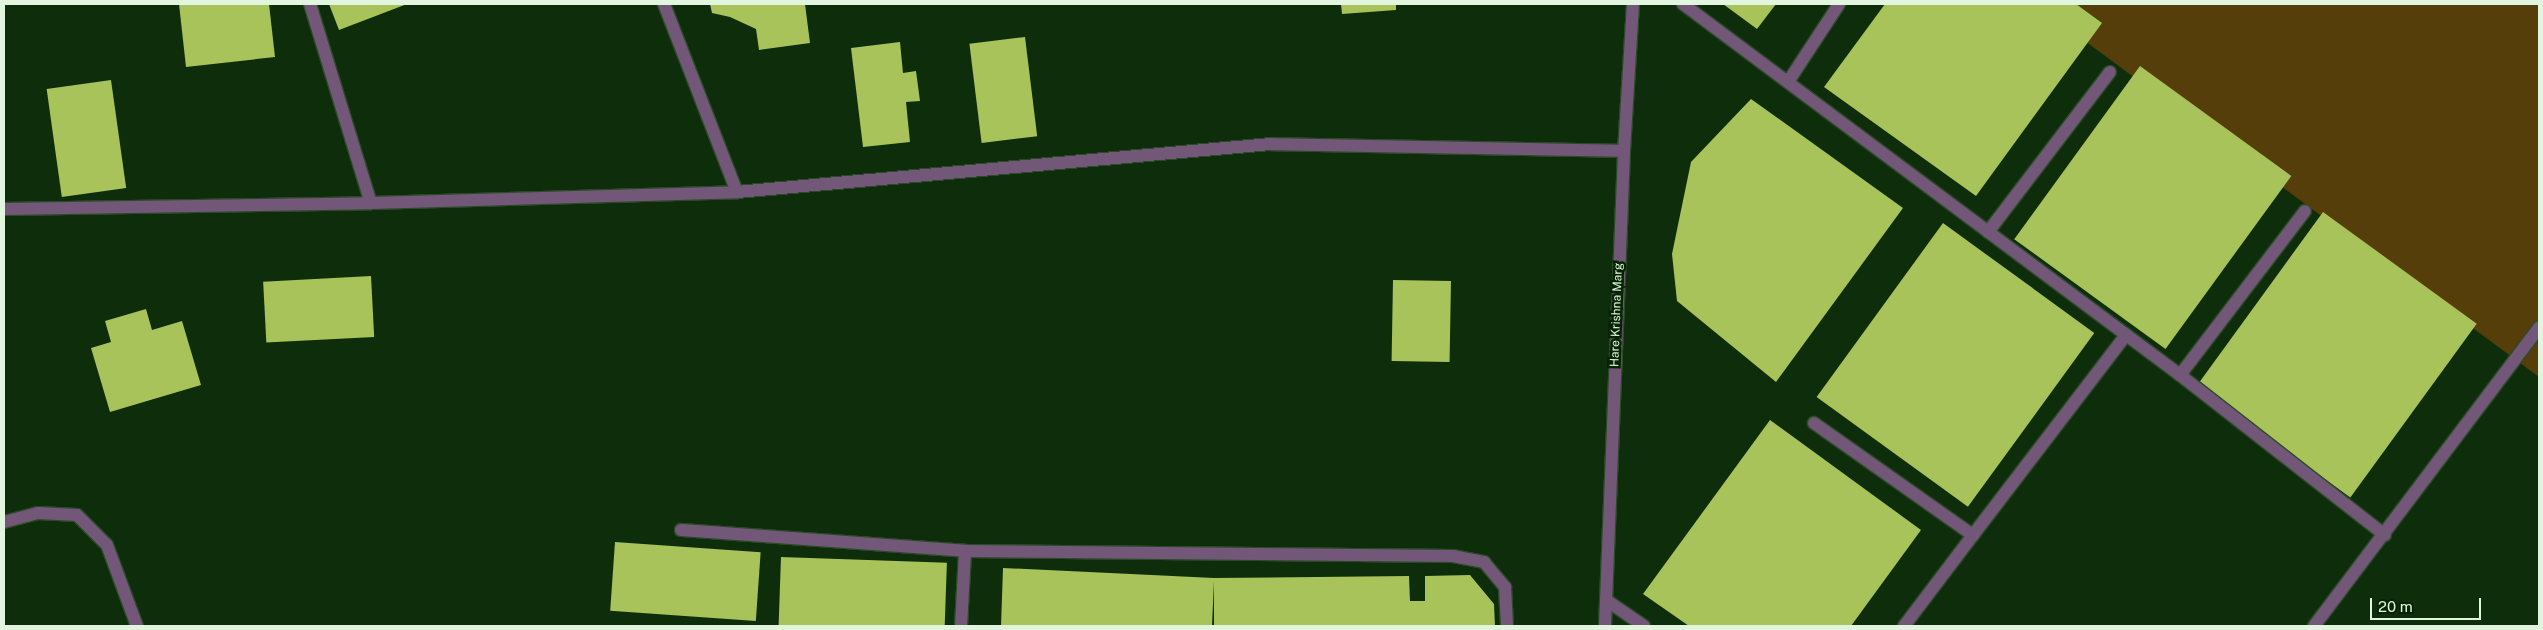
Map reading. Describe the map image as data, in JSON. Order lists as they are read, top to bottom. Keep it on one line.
{"streets":{"street":["Hare Krishna Marg"]},"scale_bar":"20 m"}
